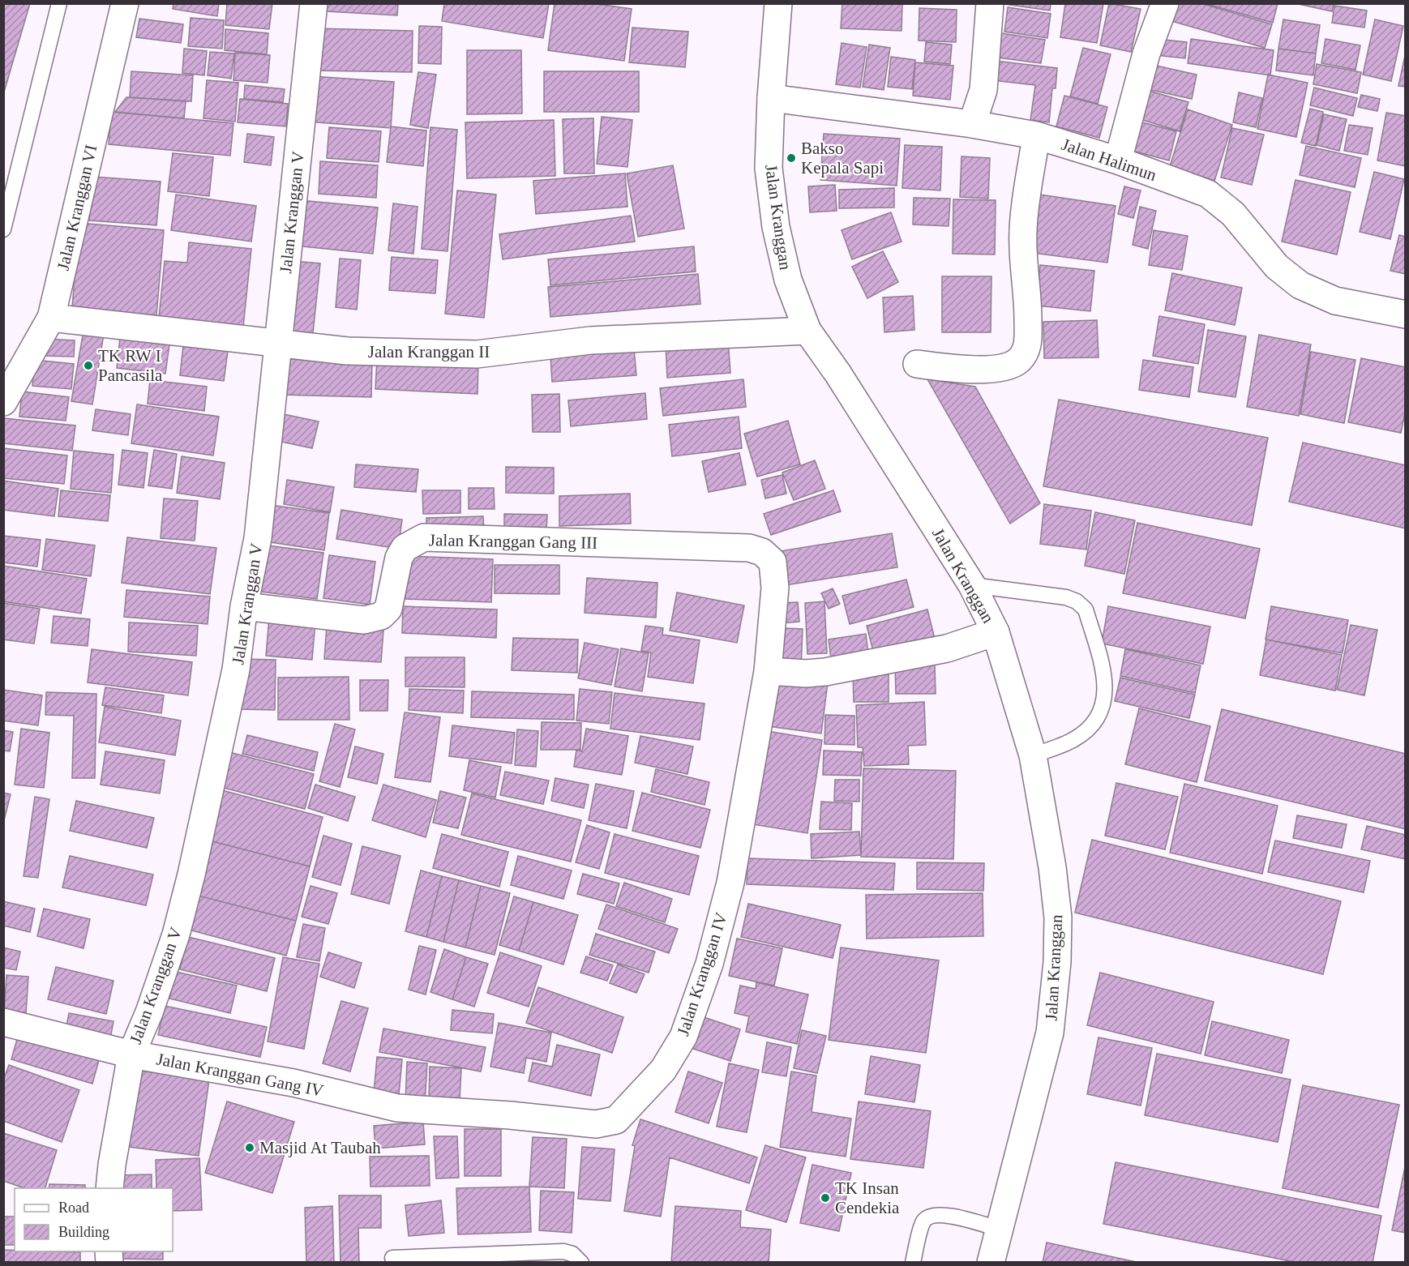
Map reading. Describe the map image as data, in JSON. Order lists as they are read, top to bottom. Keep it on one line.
{"streets":{"street":["Jalan Halimun","Jalan Kranggan VI","Jalan Kranggan V","Jalan Kranggan","Jalan Kranggan II","Jalan Kranggan Gang III","Jalan Kranggan IV","Jalan Kranggan Gang IV"]},"crossings":[["Jalan Halimun","Jalan Kranggan"],["Jalan Kranggan VI","Jalan Kranggan II"],["Jalan Kranggan V","Jalan Kranggan II"],["Jalan Kranggan V","Jalan Kranggan Gang III"],["Jalan Kranggan V","Jalan Kranggan Gang IV"],["Jalan Kranggan","Jalan Kranggan II"],["Jalan Kranggan Gang III","Jalan Kranggan IV"],["Jalan Kranggan IV","Jalan Kranggan Gang IV"]],"places":["Bakso Kepala Sapi","TK RW I Pancasila","Masjid At Taubah","TK Insan Cendekia"],"legend":["Road","Building"]}
